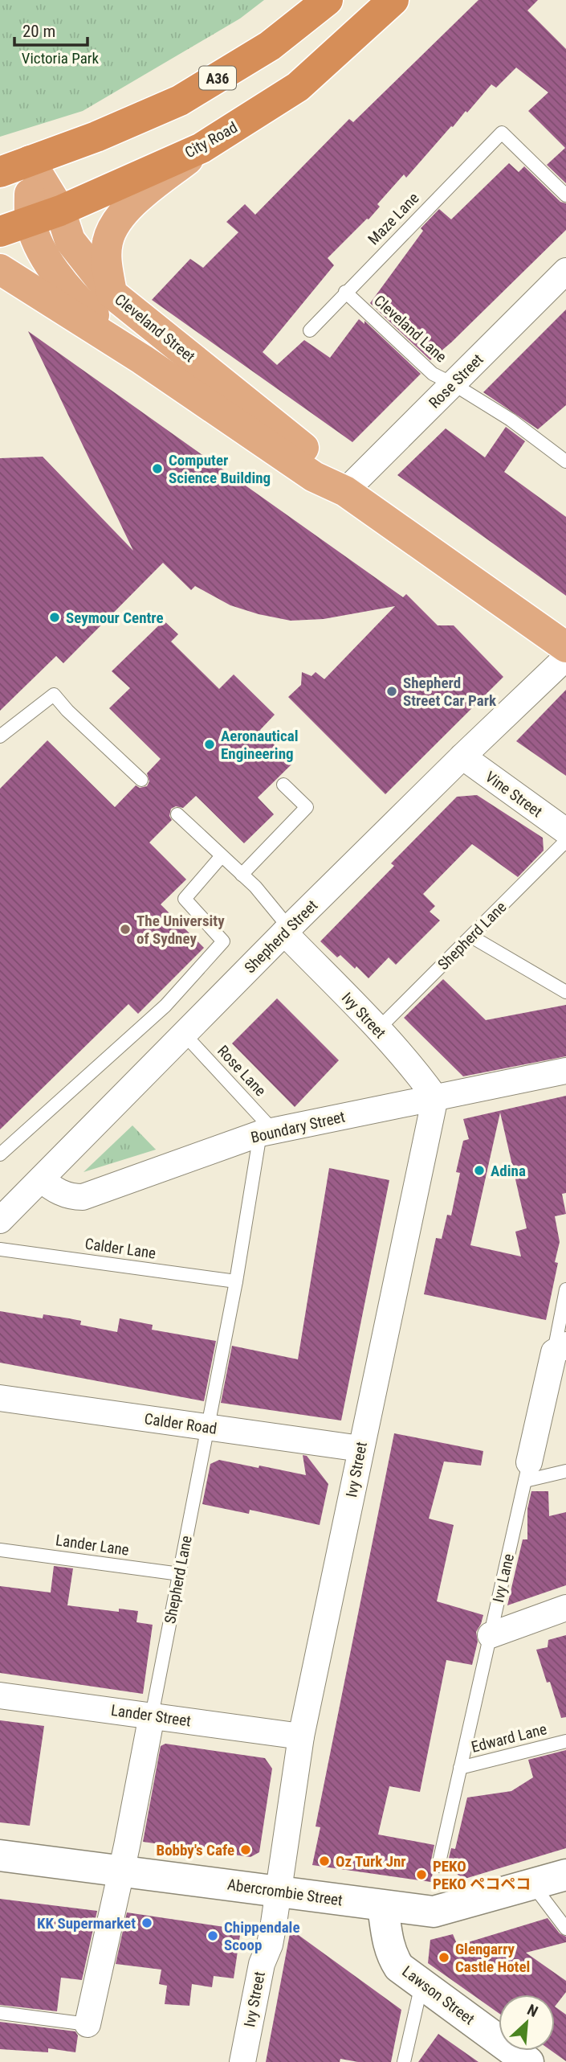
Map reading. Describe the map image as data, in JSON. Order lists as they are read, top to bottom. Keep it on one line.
{"streets":{"highway":["A36","City Road"],"main road":["Cleveland Street"],"street":["Rose Street","Vine Street","Shepherd Lane","Shepherd Street","Ivy Street","Boundary Street","Calder Road","Ivy Lane","Lander Street","Abercrombie Street","Lawson Street"],"lane":["Maze Lane","Cleveland Lane","Rose Lane","Calder Lane","Lander Lane","Edward Lane"]},"crossings":[["A36","Cleveland Street"],["City Road","Cleveland Street"],["Maze Lane","Cleveland Lane"],["Cleveland Street","Rose Street"],["Cleveland Lane","Rose Street"],["Vine Street","Shepherd Street"],["Shepherd Lane","Ivy Street"],["Shepherd Lane","Rose Lane"],["Shepherd Lane","Boundary Street"],["Shepherd Lane","Calder Lane"],["Shepherd Lane","Calder Road"],["Shepherd Lane","Lander Lane"],["Shepherd Lane","Lander Street"],["Shepherd Lane","Abercrombie Street"],["Shepherd Street","Ivy Street"],["Shepherd Street","Rose Lane"],["Shepherd Street","Boundary Street"],["Ivy Street","Boundary Street"],["Ivy Street","Calder Road"],["Ivy Street","Lander Street"],["Ivy Street","Abercrombie Street"],["Rose Lane","Boundary Street"],["Ivy Lane","Edward Lane"],["Abercrombie Street","Lawson Street"]],"parks":["Victoria Park"],"places":["Computer Science Building","Seymour Centre","Shepherd Street Car Park","Aeronautical Engineering","The University of Sydney","Adina","Bobby's Cafe","Oz Turk Jnr","PEKO PEKO ペコペコ","KK Supermarket","Chippendale Scoop","Glengarry Castle Hotel"],"scale_bar":"20 m","north":"top right"}
